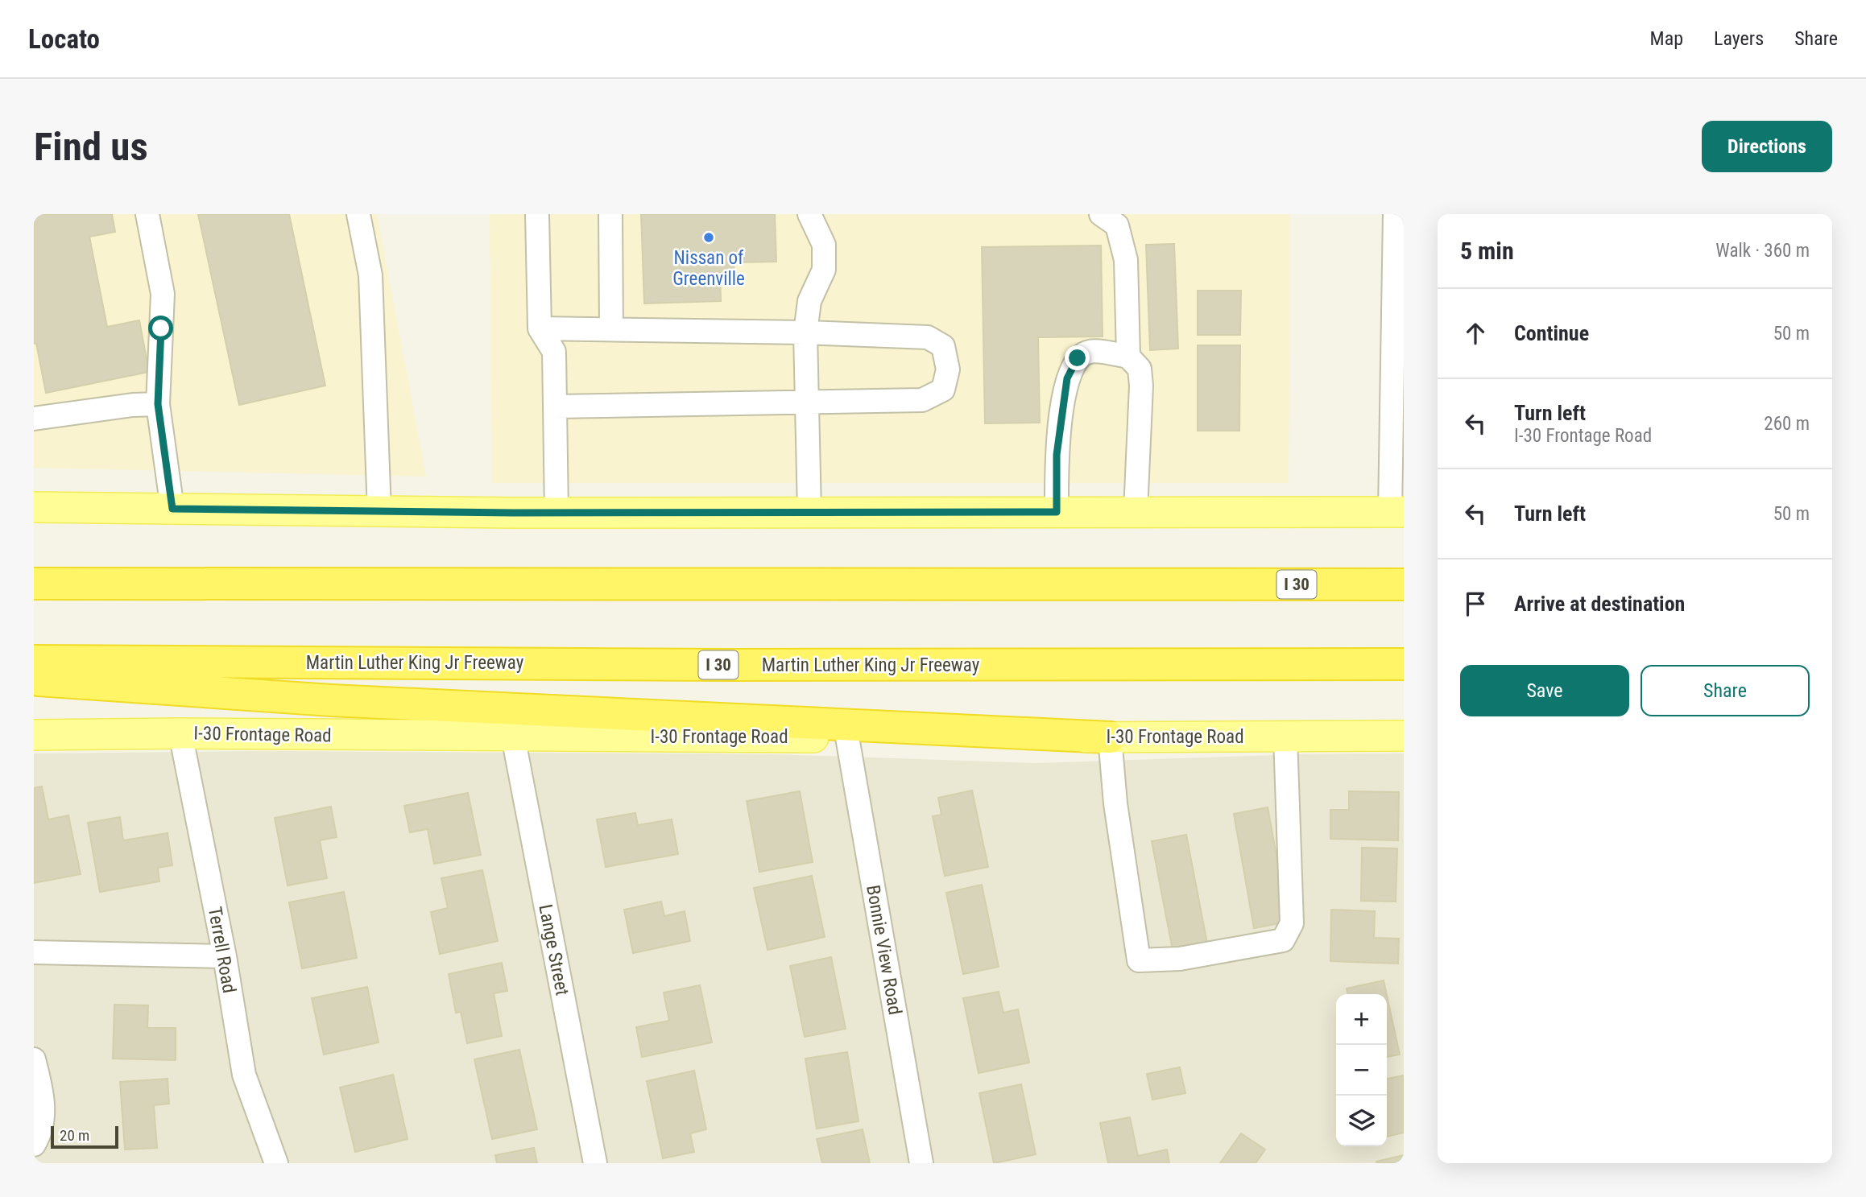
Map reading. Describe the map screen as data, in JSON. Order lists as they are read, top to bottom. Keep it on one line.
{"streets":{"highway":["I 30","Martin Luther King Jr Freeway"],"main road":["I-30 Frontage Road"],"street":["Terrell Road","Lange Street","Bonnie View Road"]},"crossings":[["I-30 Frontage Road","Terrell Road"],["I-30 Frontage Road","Lange Street"],["I-30 Frontage Road","Bonnie View Road"]],"places":["Nissan of Greenville"],"scale_bar":"20 m","page":{"header":"Locato","nav":["Map","Layers","Share"],"buttons":["Directions",["Save","Share"]],"title":"Find us","heading":["5 min","Walk · 360 m"],"list":[["Continue","50 m"],["Turn left","I-30 Frontage Road","260 m"],["Turn left","50 m"],"Arrive at destination"],"map_buttons":["+","−"],"scale":"20 m"}}
